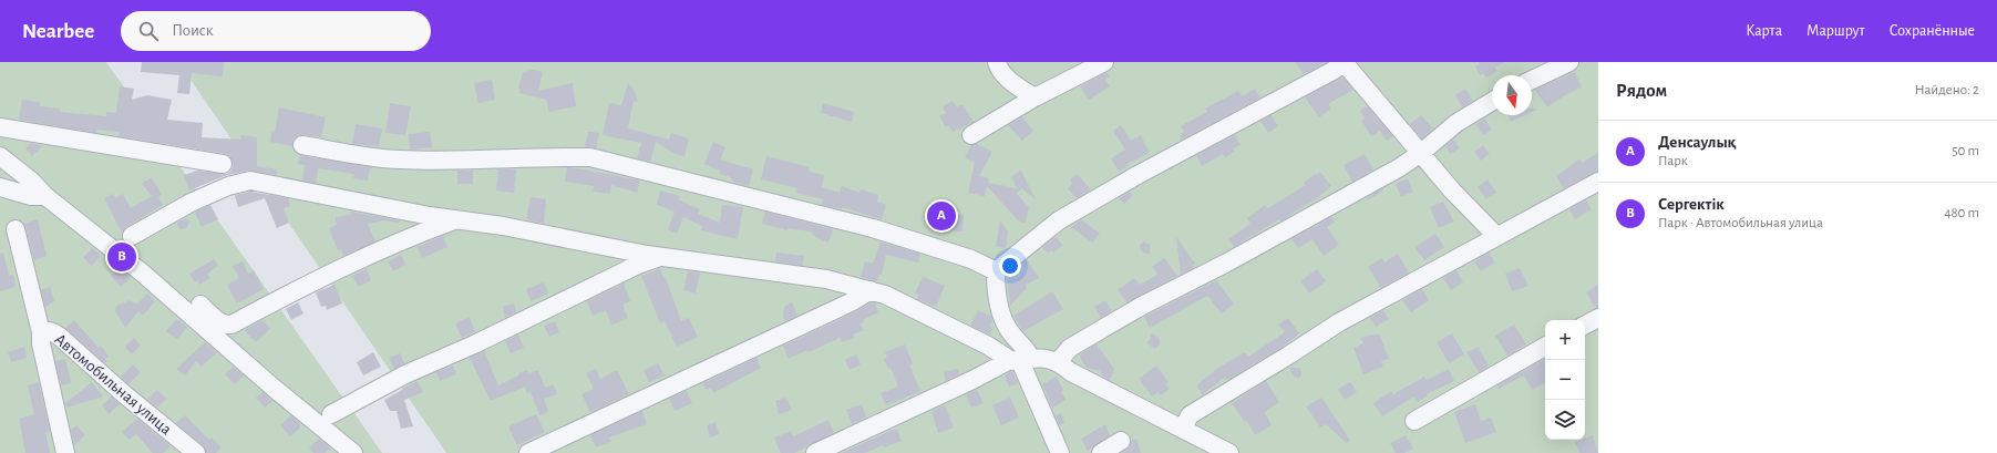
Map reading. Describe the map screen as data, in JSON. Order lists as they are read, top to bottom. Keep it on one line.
{"streets":{"street":["Автомобильная улица"]},"north":"bottom","page":{"header":"Nearbee","search":"Поиск","nav":["Карта","Маршрут","Сохранённые"],"heading":["Рядом","Найдено: 2"],"list":[{"mark":"A","name":"Денсаулық","note":"Парк","value":"50 m"},{"mark":"B","name":"Сергектік","note":"Парк · Автомобильная улица","value":"480 m"}],"pins":["A","B"],"map_buttons":["+","−"]}}
